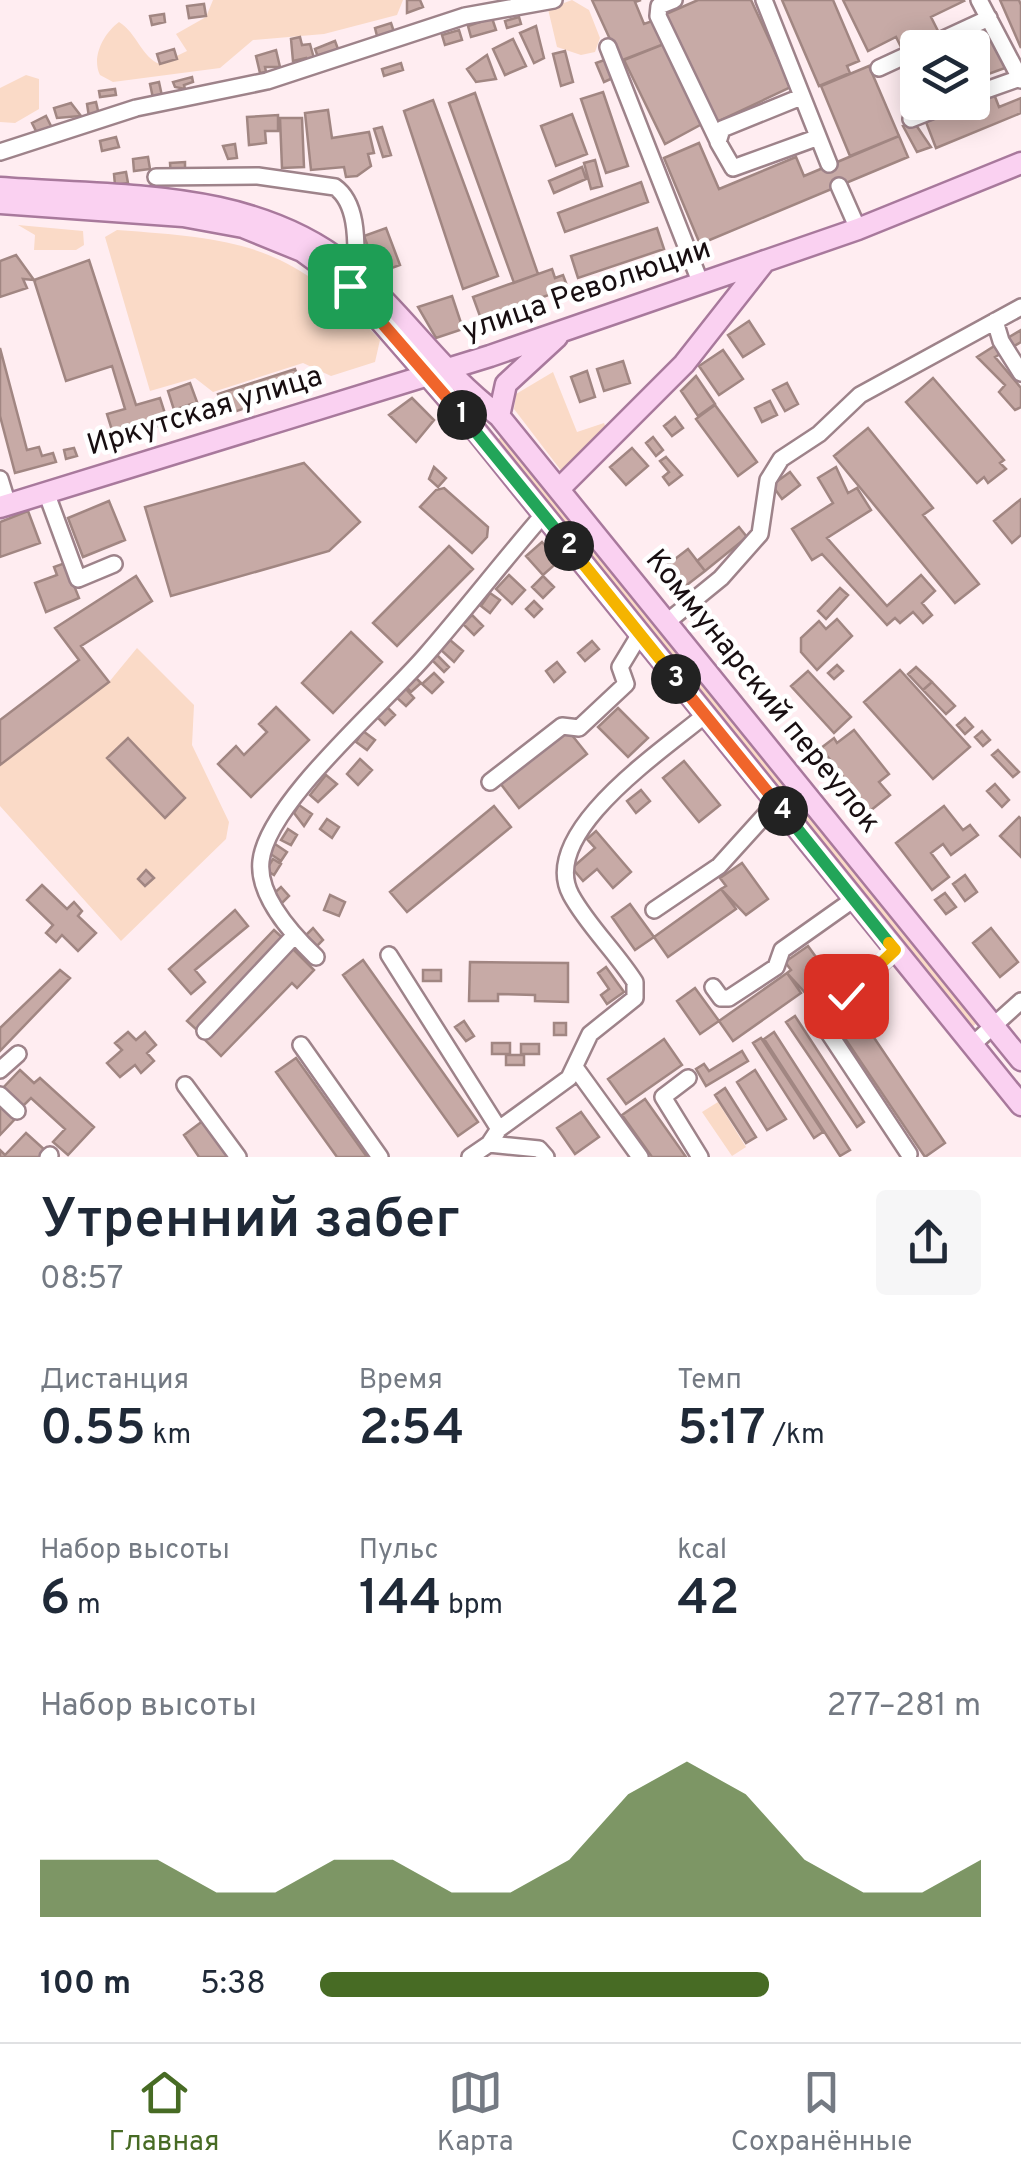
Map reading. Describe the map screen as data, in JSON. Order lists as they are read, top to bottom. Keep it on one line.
{"streets":{"main road":["улица Революции","Иркутская улица","Коммунарский переулок"]},"crossings":[["улица Революции","Иркутская улица"],["улица Революции","Коммунарский переулок"],["Иркутская улица","Коммунарский переулок"]],"page":{"pins":["1","2","3","4"],"heading":["Утренний забег","08:57"],"stats":[["Дистанция","0.55 km"],["Время","2:54"],["Темп","5:17 /km"],["Набор высоты","6 m"],["Пульс","144 bpm"],["kcal","42"]],"chart":["Набор высоты","277–281 m"],"list":[{"name":"100 m","note":"5:38"}],"tabs":["Главная","Карта","Сохранённые"]}}
